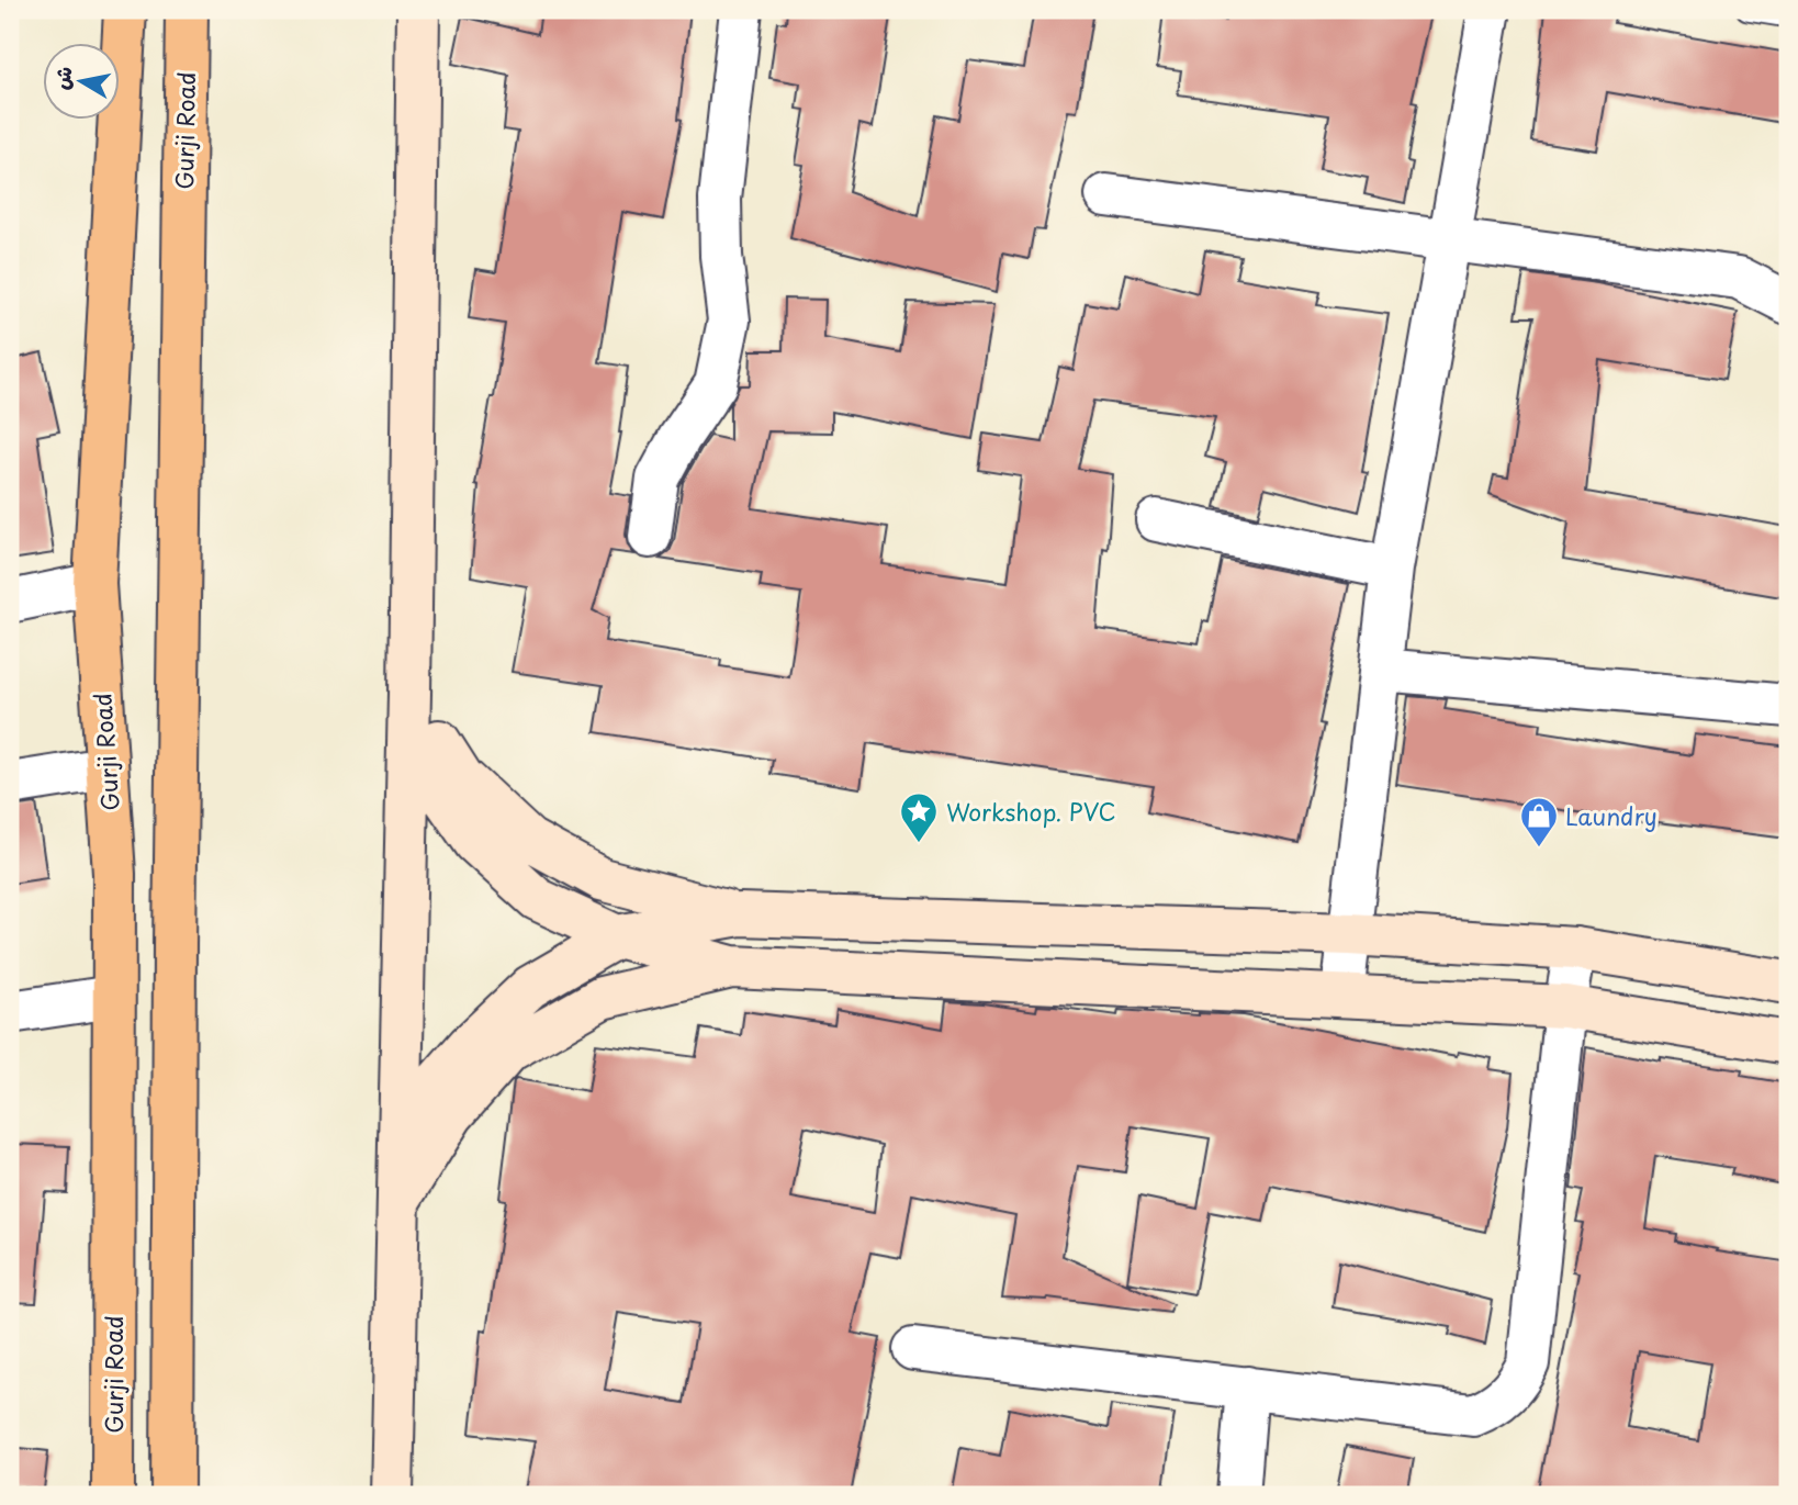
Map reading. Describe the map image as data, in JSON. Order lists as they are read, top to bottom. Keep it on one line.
{"streets":{"highway":["Gurji Road"]},"places":{"place":["Workshop. PVC"],"shop":["Laundry"]},"north":"left"}
